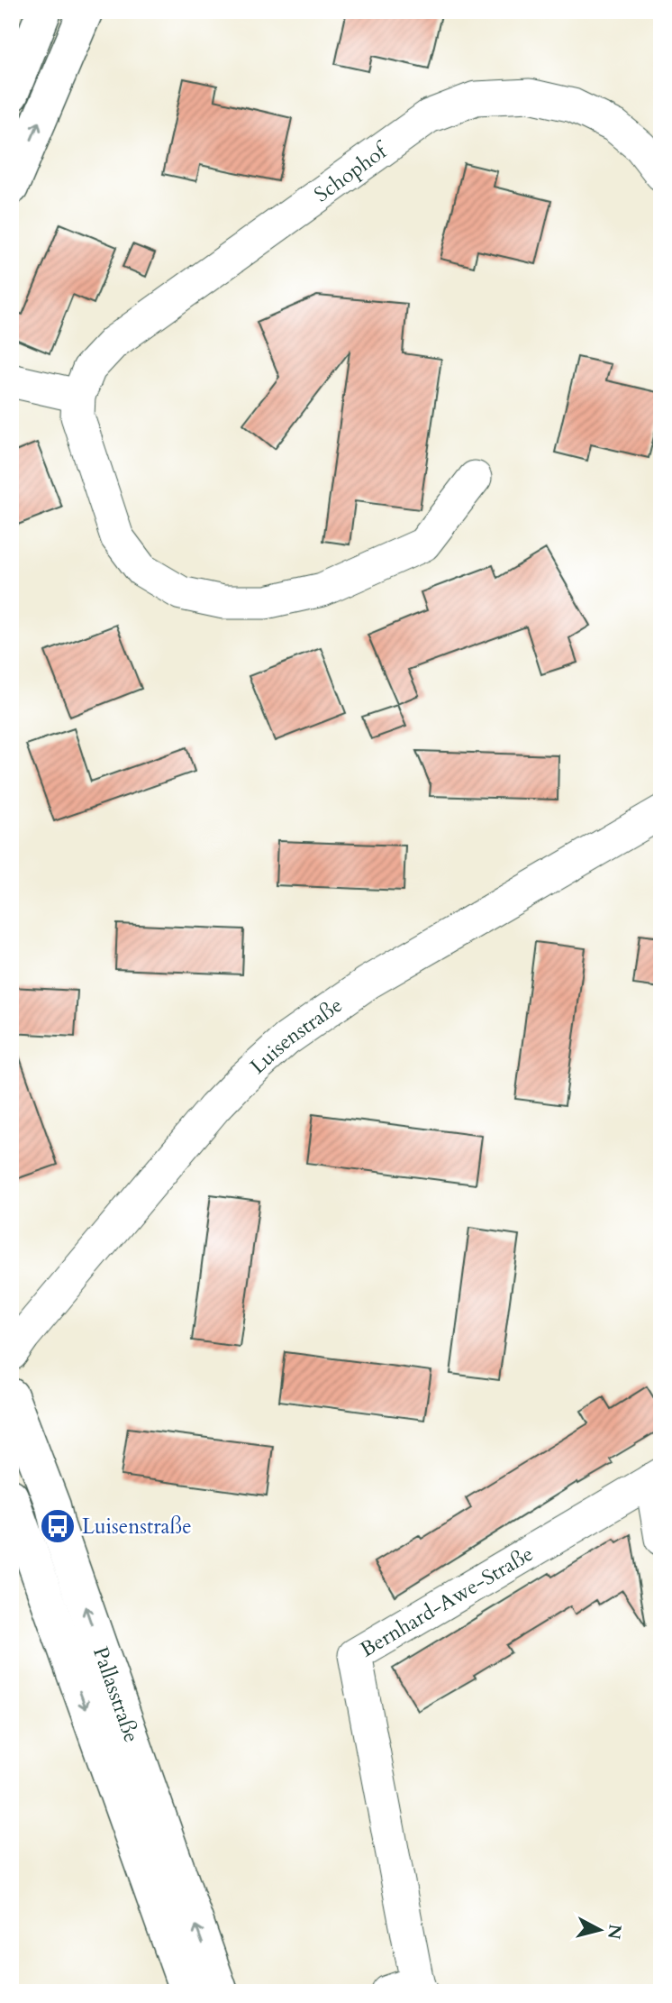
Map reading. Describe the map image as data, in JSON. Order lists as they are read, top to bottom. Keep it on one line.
{"streets":{"main road":["Pallasstraße"],"street":["Schophof","Luisenstraße","Bernhard-Awe-Straße"]},"places":{"bus stop":["Luisenstraße"]},"north":"right"}
